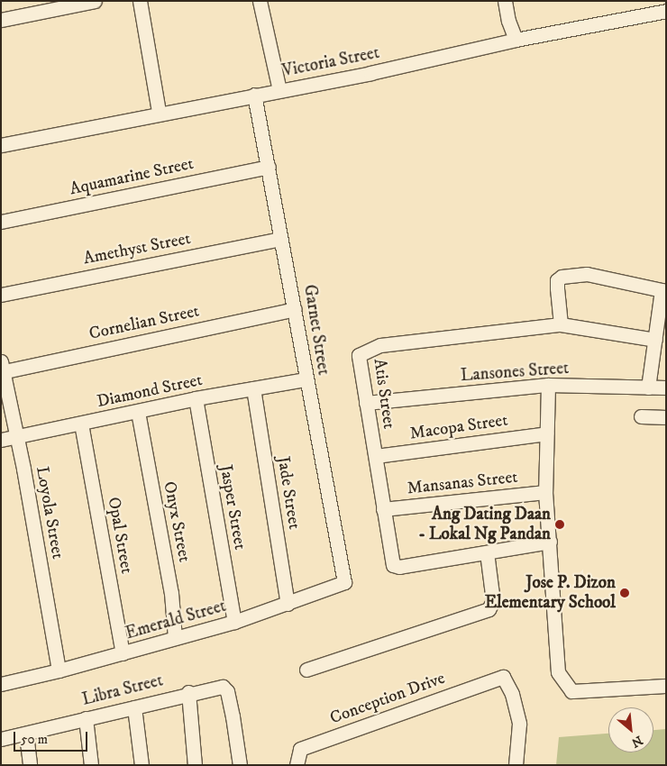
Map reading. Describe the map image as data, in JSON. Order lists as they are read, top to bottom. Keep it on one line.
{"streets":{"street":["Victoria Street","Aquamarine Street","Amethyst Street","Cornelian Street","Garnet Street","Lansones Street","Diamond Street","Atis Street","Macopa Street","Mansanas Street","Jade Street","Jasper Street","Loyola Street","Onyx Street","Opal Street","Emerald Street","Libra Street","Conception Drive"]},"crossings":[["Victoria Street","Garnet Street"],["Aquamarine Street","Garnet Street"],["Amethyst Street","Garnet Street"],["Cornelian Street","Garnet Street"],["Cornelian Street","Loyola Street"],["Garnet Street","Diamond Street"],["Garnet Street","Emerald Street"],["Lansones Street","Atis Street"],["Diamond Street","Jade Street"],["Diamond Street","Jasper Street"],["Diamond Street","Loyola Street"],["Diamond Street","Onyx Street"],["Diamond Street","Opal Street"],["Atis Street","Macopa Street"],["Atis Street","Mansanas Street"],["Jade Street","Emerald Street"],["Jasper Street","Emerald Street"],["Loyola Street","Emerald Street"],["Onyx Street","Emerald Street"],["Opal Street","Emerald Street"]],"places":["Ang Dating Daan - Lokal Ng Pandan","Jose P. Dizon Elementary School"],"scale_bar":"50 m","north":"bottom right"}
